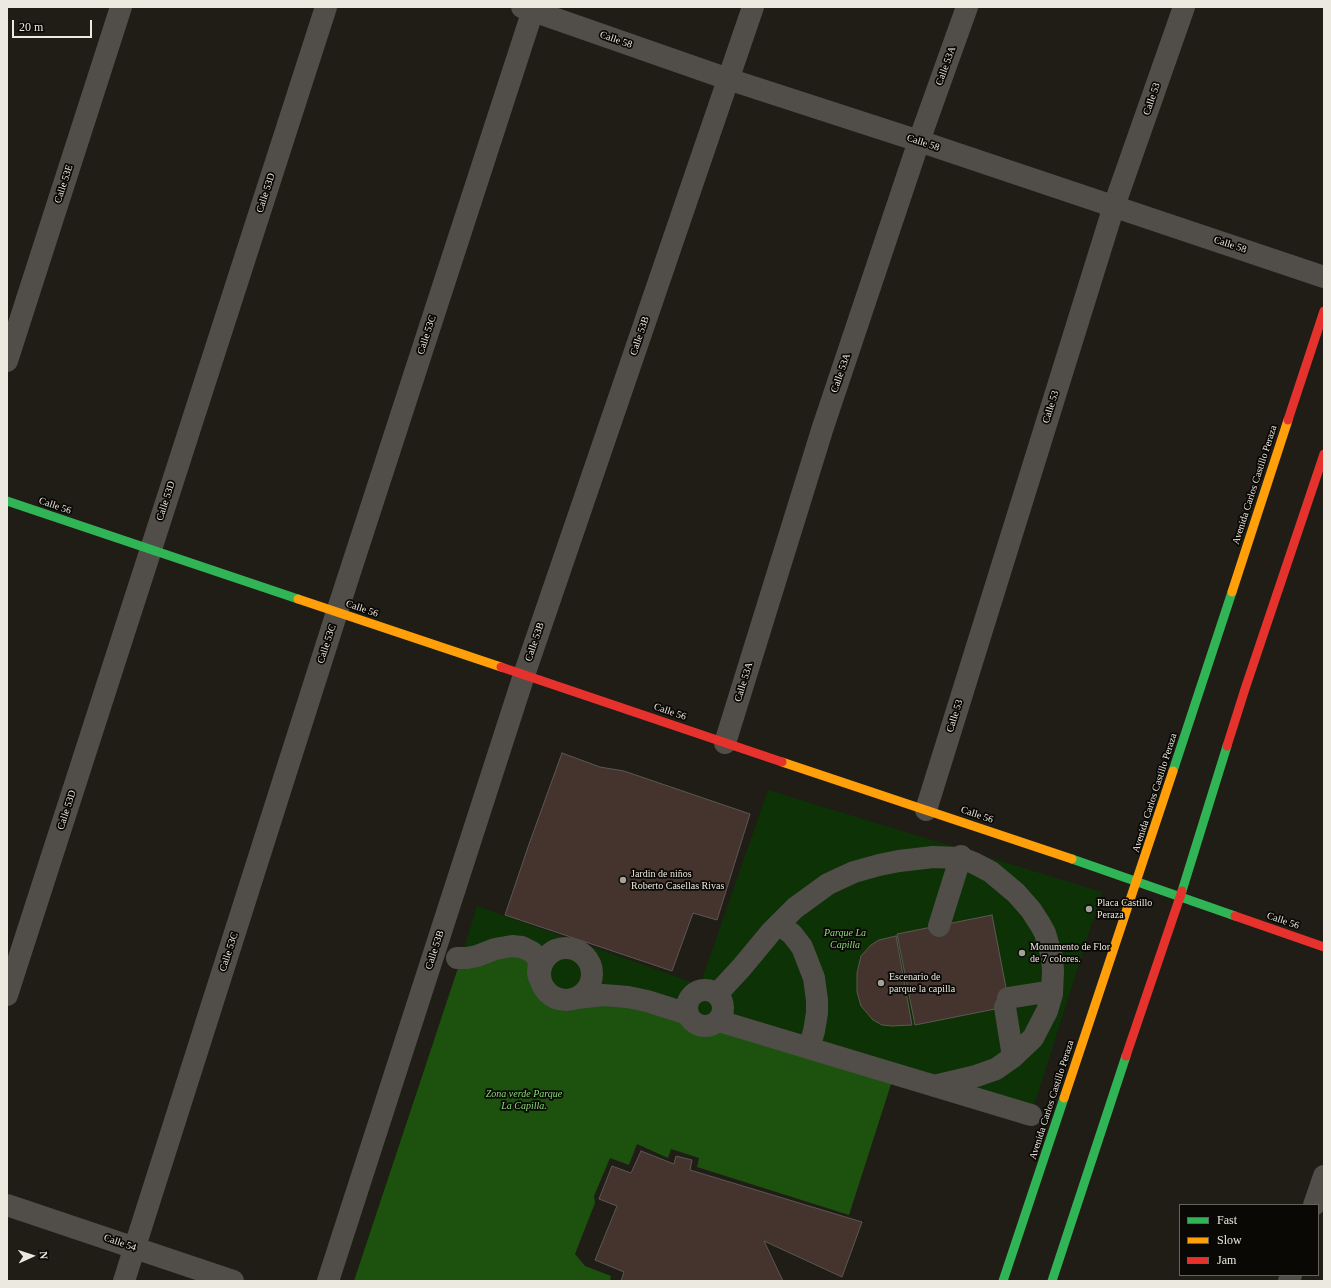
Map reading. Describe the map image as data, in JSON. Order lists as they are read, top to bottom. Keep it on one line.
{"streets":{"main road":["Avenida Carlos Castillo Peraza","Calle 56"],"street":["Calle 58","Calle 53A","Calle 53","Calle 53E","Calle 53D","Calle 53C","Calle 53B","Calle 54"]},"crossings":[["Calle 58","Calle 53A"],["Calle 58","Calle 53"],["Calle 58","Calle 53C"],["Calle 58","Calle 53B"],["Calle 53A","Calle 56"],["Calle 53","Calle 56"],["Calle 53D","Calle 56"],["Calle 53C","Calle 56"],["Calle 53C","Calle 54"],["Calle 53B","Calle 56"],["Avenida Carlos Castillo Peraza","Calle 56"]],"parks":["Parque La Capilla","Zona verde Parque La Capilla."],"places":["Jardin de niños Roberto Casellas Rivas","Placa Castillo Peraza","Monumento de Flor de 7 colores.","Escenario de parque la capilla"],"legend":["Fast","Slow","Jam"],"scale_bar":"20 m","north":"right"}
